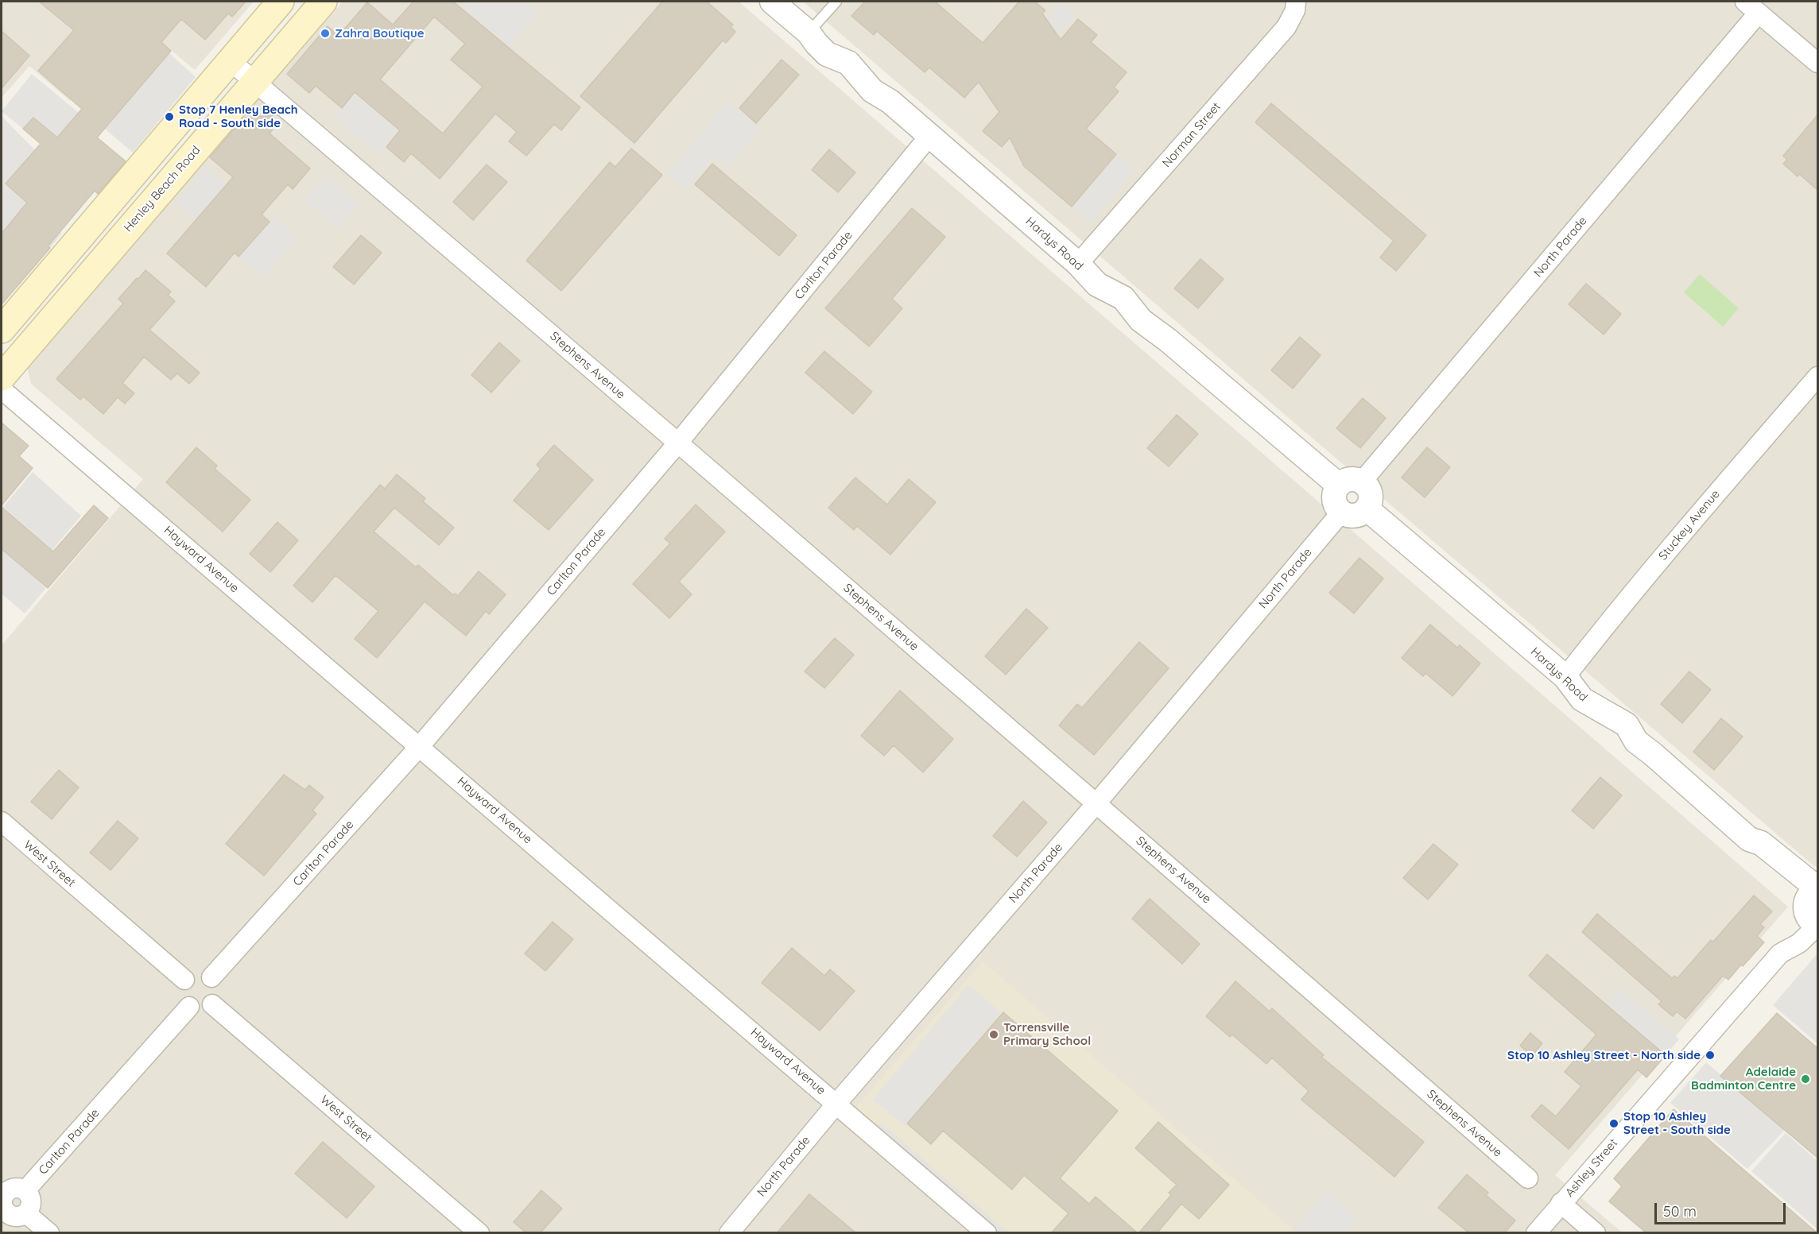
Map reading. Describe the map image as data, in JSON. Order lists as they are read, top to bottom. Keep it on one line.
{"streets":{"main road":["Henley Beach Road"],"street":["Norman Street","Hardys Road","North Parade","Carlton Parade","Stephens Avenue","Stuckey Avenue","Hayward Avenue","West Street","Ashley Street"]},"crossings":[["Norman Street","Hardys Road"],["Henley Beach Road","Stephens Avenue"],["Hardys Road","North Parade"],["Hardys Road","Carlton Parade"],["Hardys Road","Stuckey Avenue"],["Hardys Road","Ashley Street"],["North Parade","Stephens Avenue"],["North Parade","Hayward Avenue"],["Carlton Parade","Stephens Avenue"],["Carlton Parade","Hayward Avenue"],["Carlton Parade","West Street"]],"places":["Zahra Boutique","Stop 7 Henley Beach Road - South side","Torrensville Primary School","Stop 10 Ashley Street - North side","Adelaide Badminton Centre","Stop 10 Ashley Street - South side"],"scale_bar":"50 m"}
